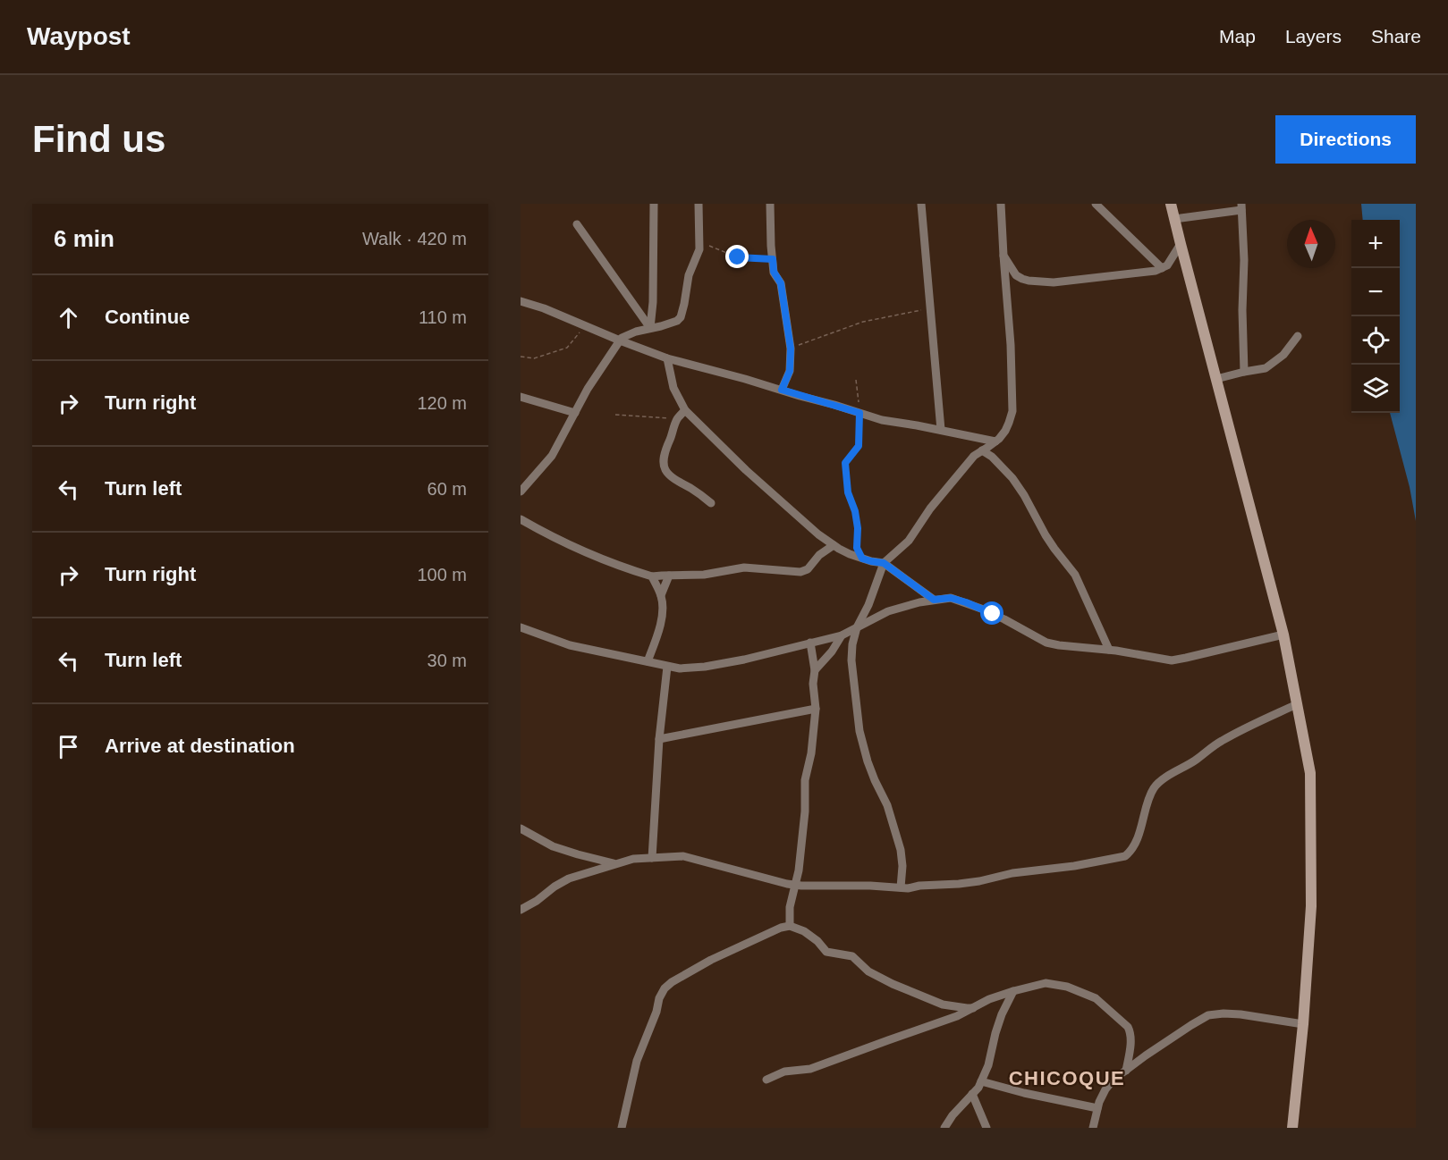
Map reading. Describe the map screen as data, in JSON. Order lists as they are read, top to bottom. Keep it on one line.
{"districts":["CHICOQUE"],"north":"top","page":{"header":"Waypost","nav":["Map","Layers","Share"],"buttons":"Directions","title":"Find us","heading":["6 min","Walk · 420 m"],"map_buttons":["+","−"],"list":[["Continue","110 m"],["Turn right","120 m"],["Turn left","60 m"],["Turn right","100 m"],["Turn left","30 m"],"Arrive at destination"]}}
